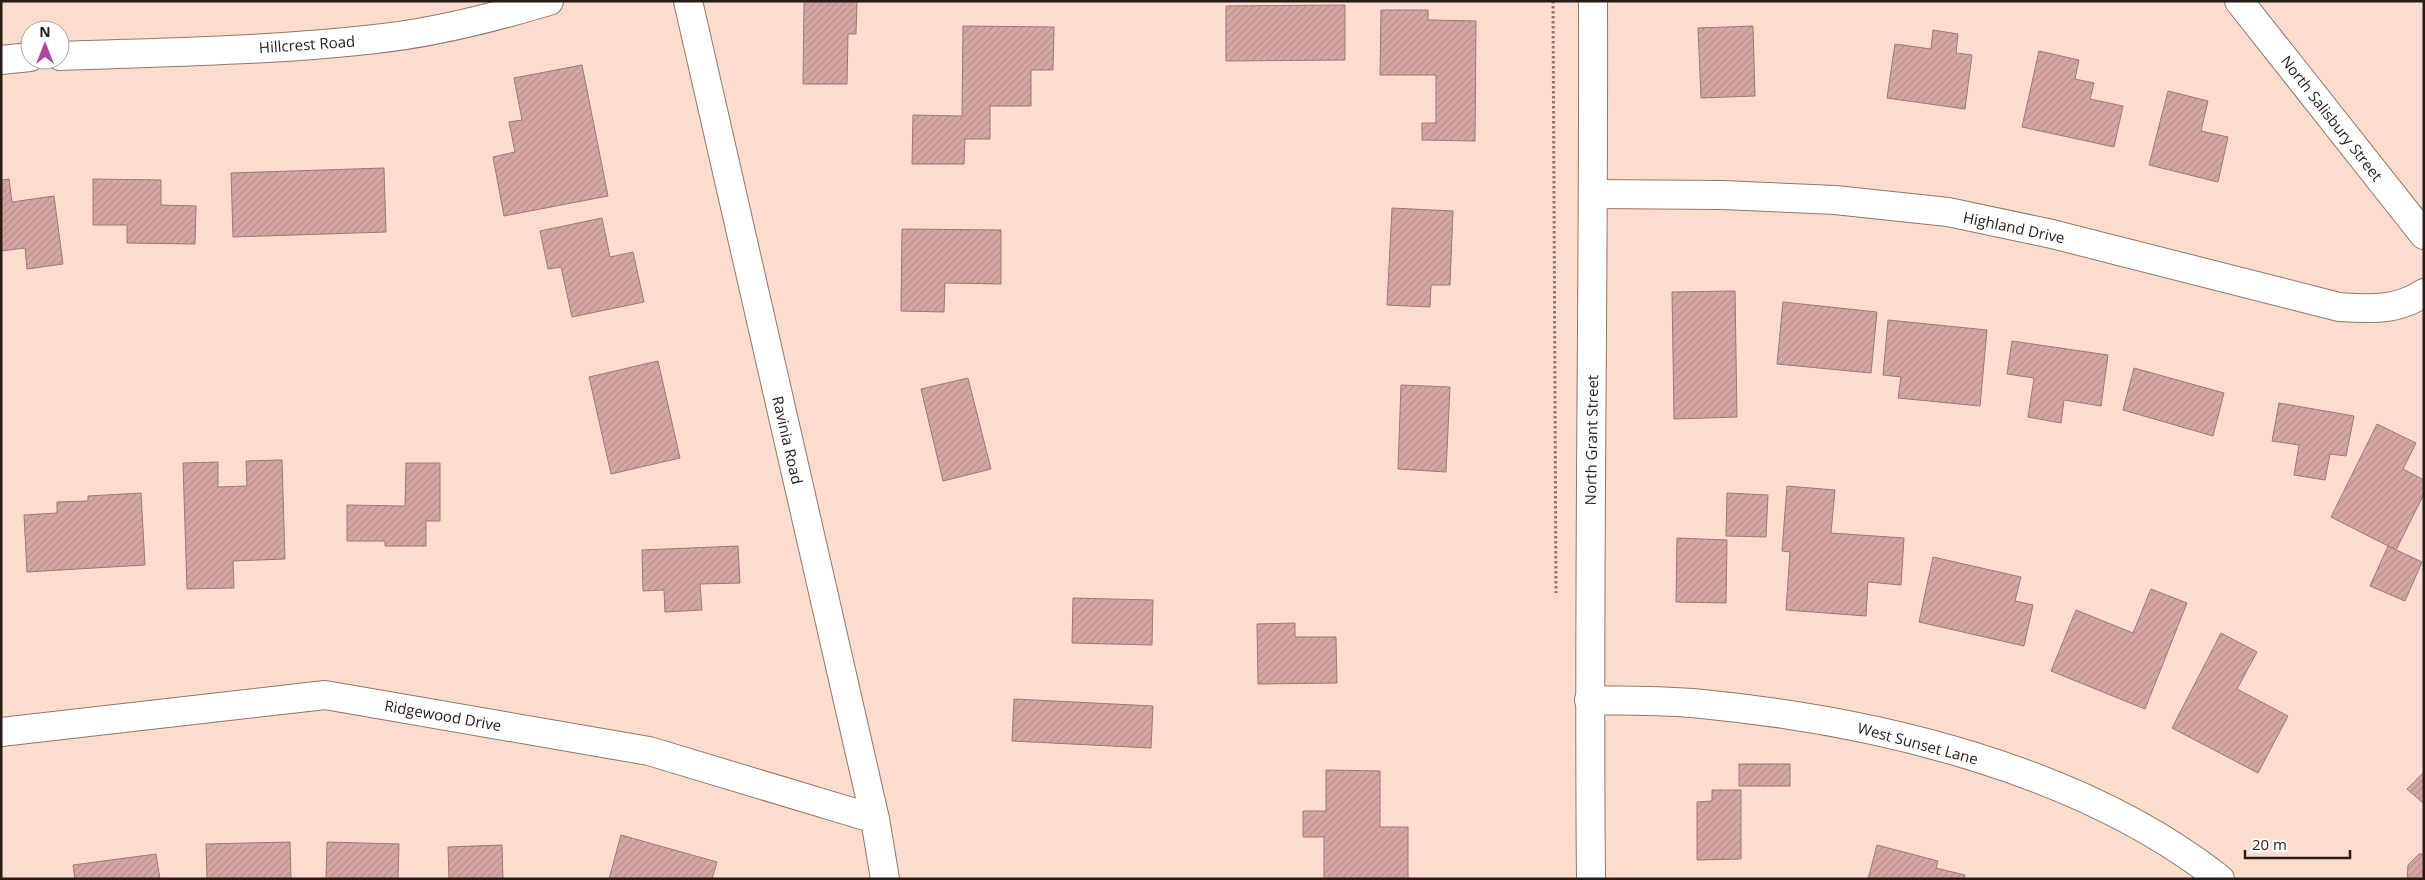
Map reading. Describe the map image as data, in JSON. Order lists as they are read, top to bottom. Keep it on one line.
{"streets":{"street":["Hillcrest Road","North Salisbury Street","Highland Drive","Ravinia Road","North Grant Street","Ridgewood Drive","West Sunset Lane"]},"crossings":[["Highland Drive","North Grant Street"],["Ravinia Road","Ridgewood Drive"],["North Grant Street","West Sunset Lane"]],"scale_bar":"20 m","north":"top"}
